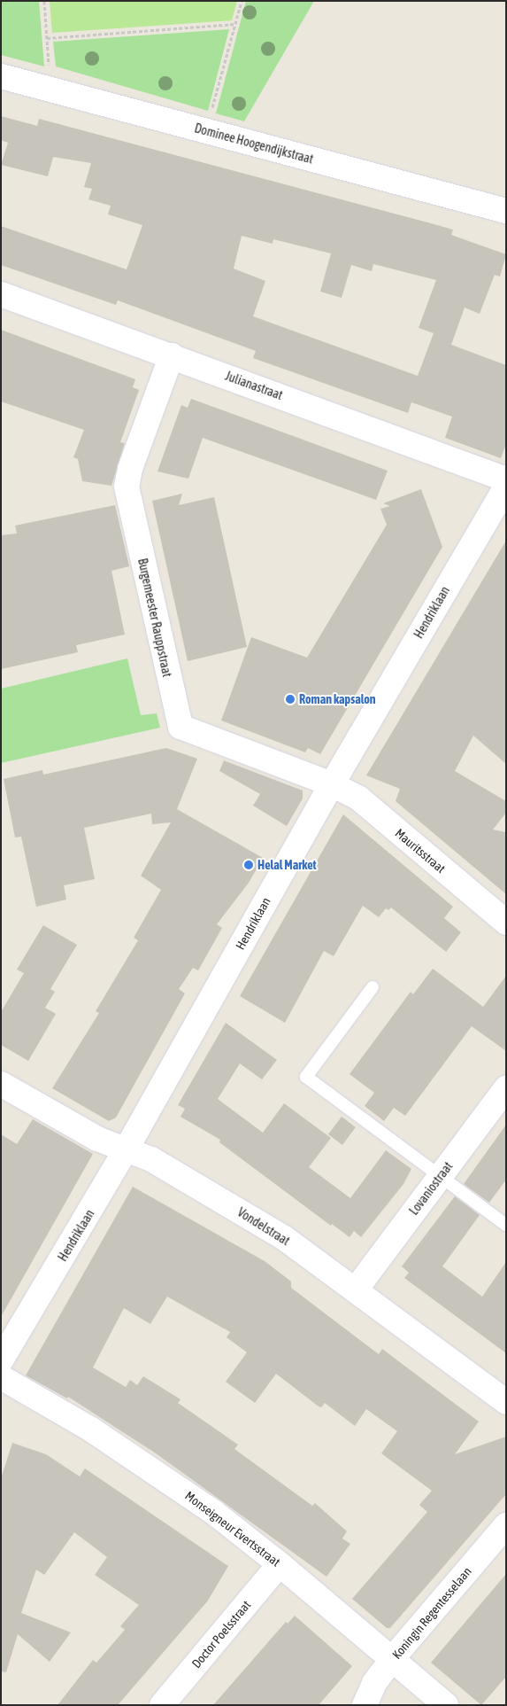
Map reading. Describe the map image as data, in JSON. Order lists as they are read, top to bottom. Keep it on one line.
{"streets":{"street":["Dominee Hoogendijkstraat","Julianastraat","Hendriklaan","Burgemeester Rauppstraat","Mauritsstraat","Lovaniostraat","Vondelstraat","Monseigneur Evertsstraat","Koningin Regentesselaan","Doctor Poelsstraat"]},"crossings":[["Julianastraat","Burgemeester Rauppstraat"],["Hendriklaan","Burgemeester Rauppstraat"],["Hendriklaan","Mauritsstraat"],["Hendriklaan","Vondelstraat"],["Burgemeester Rauppstraat","Mauritsstraat"],["Lovaniostraat","Vondelstraat"],["Monseigneur Evertsstraat","Koningin Regentesselaan"],["Monseigneur Evertsstraat","Doctor Poelsstraat"]],"places":["Roman kapsalon","Helal Market"]}
